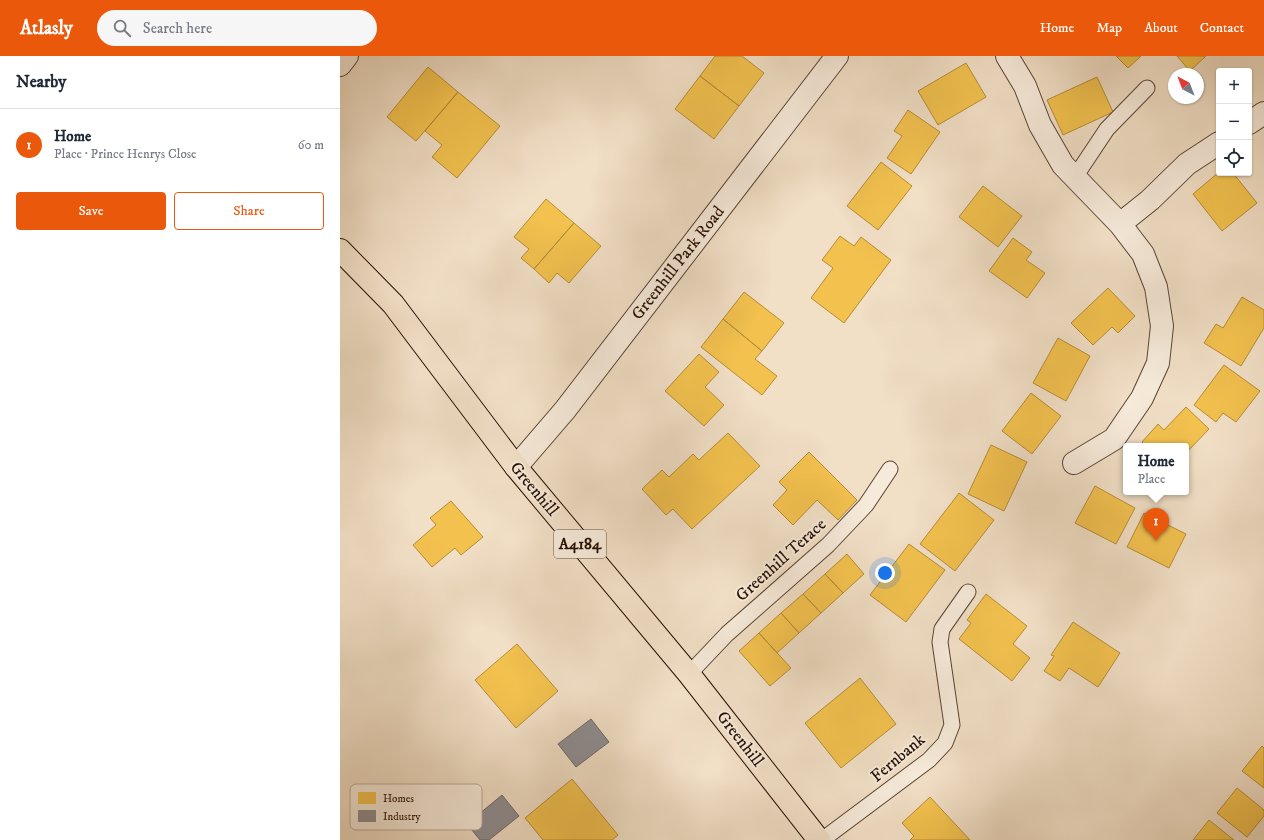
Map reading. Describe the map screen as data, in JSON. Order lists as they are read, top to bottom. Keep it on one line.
{"streets":{"main road":["Greenhill","A4184"],"street":["Greenhill Park Road"],"lane":["Greenhill Terace","Fernbank"]},"crossings":[["Greenhill Park Road","Greenhill"],["Greenhill","Greenhill Terace"],["Greenhill","Fernbank"]],"legend":["Homes","Industry"],"north":"top left","page":{"header":"Atlasly","search":"Search here","nav":["Home","Map","About","Contact"],"heading":"Nearby","map_buttons":["+","−"],"list":[{"mark":"1","name":"Home","note":"Place · Prince Henrys Close","value":"60 m"}],"buttons":["Save","Share"],"popup":["Home","Place"],"pins":"1"}}
